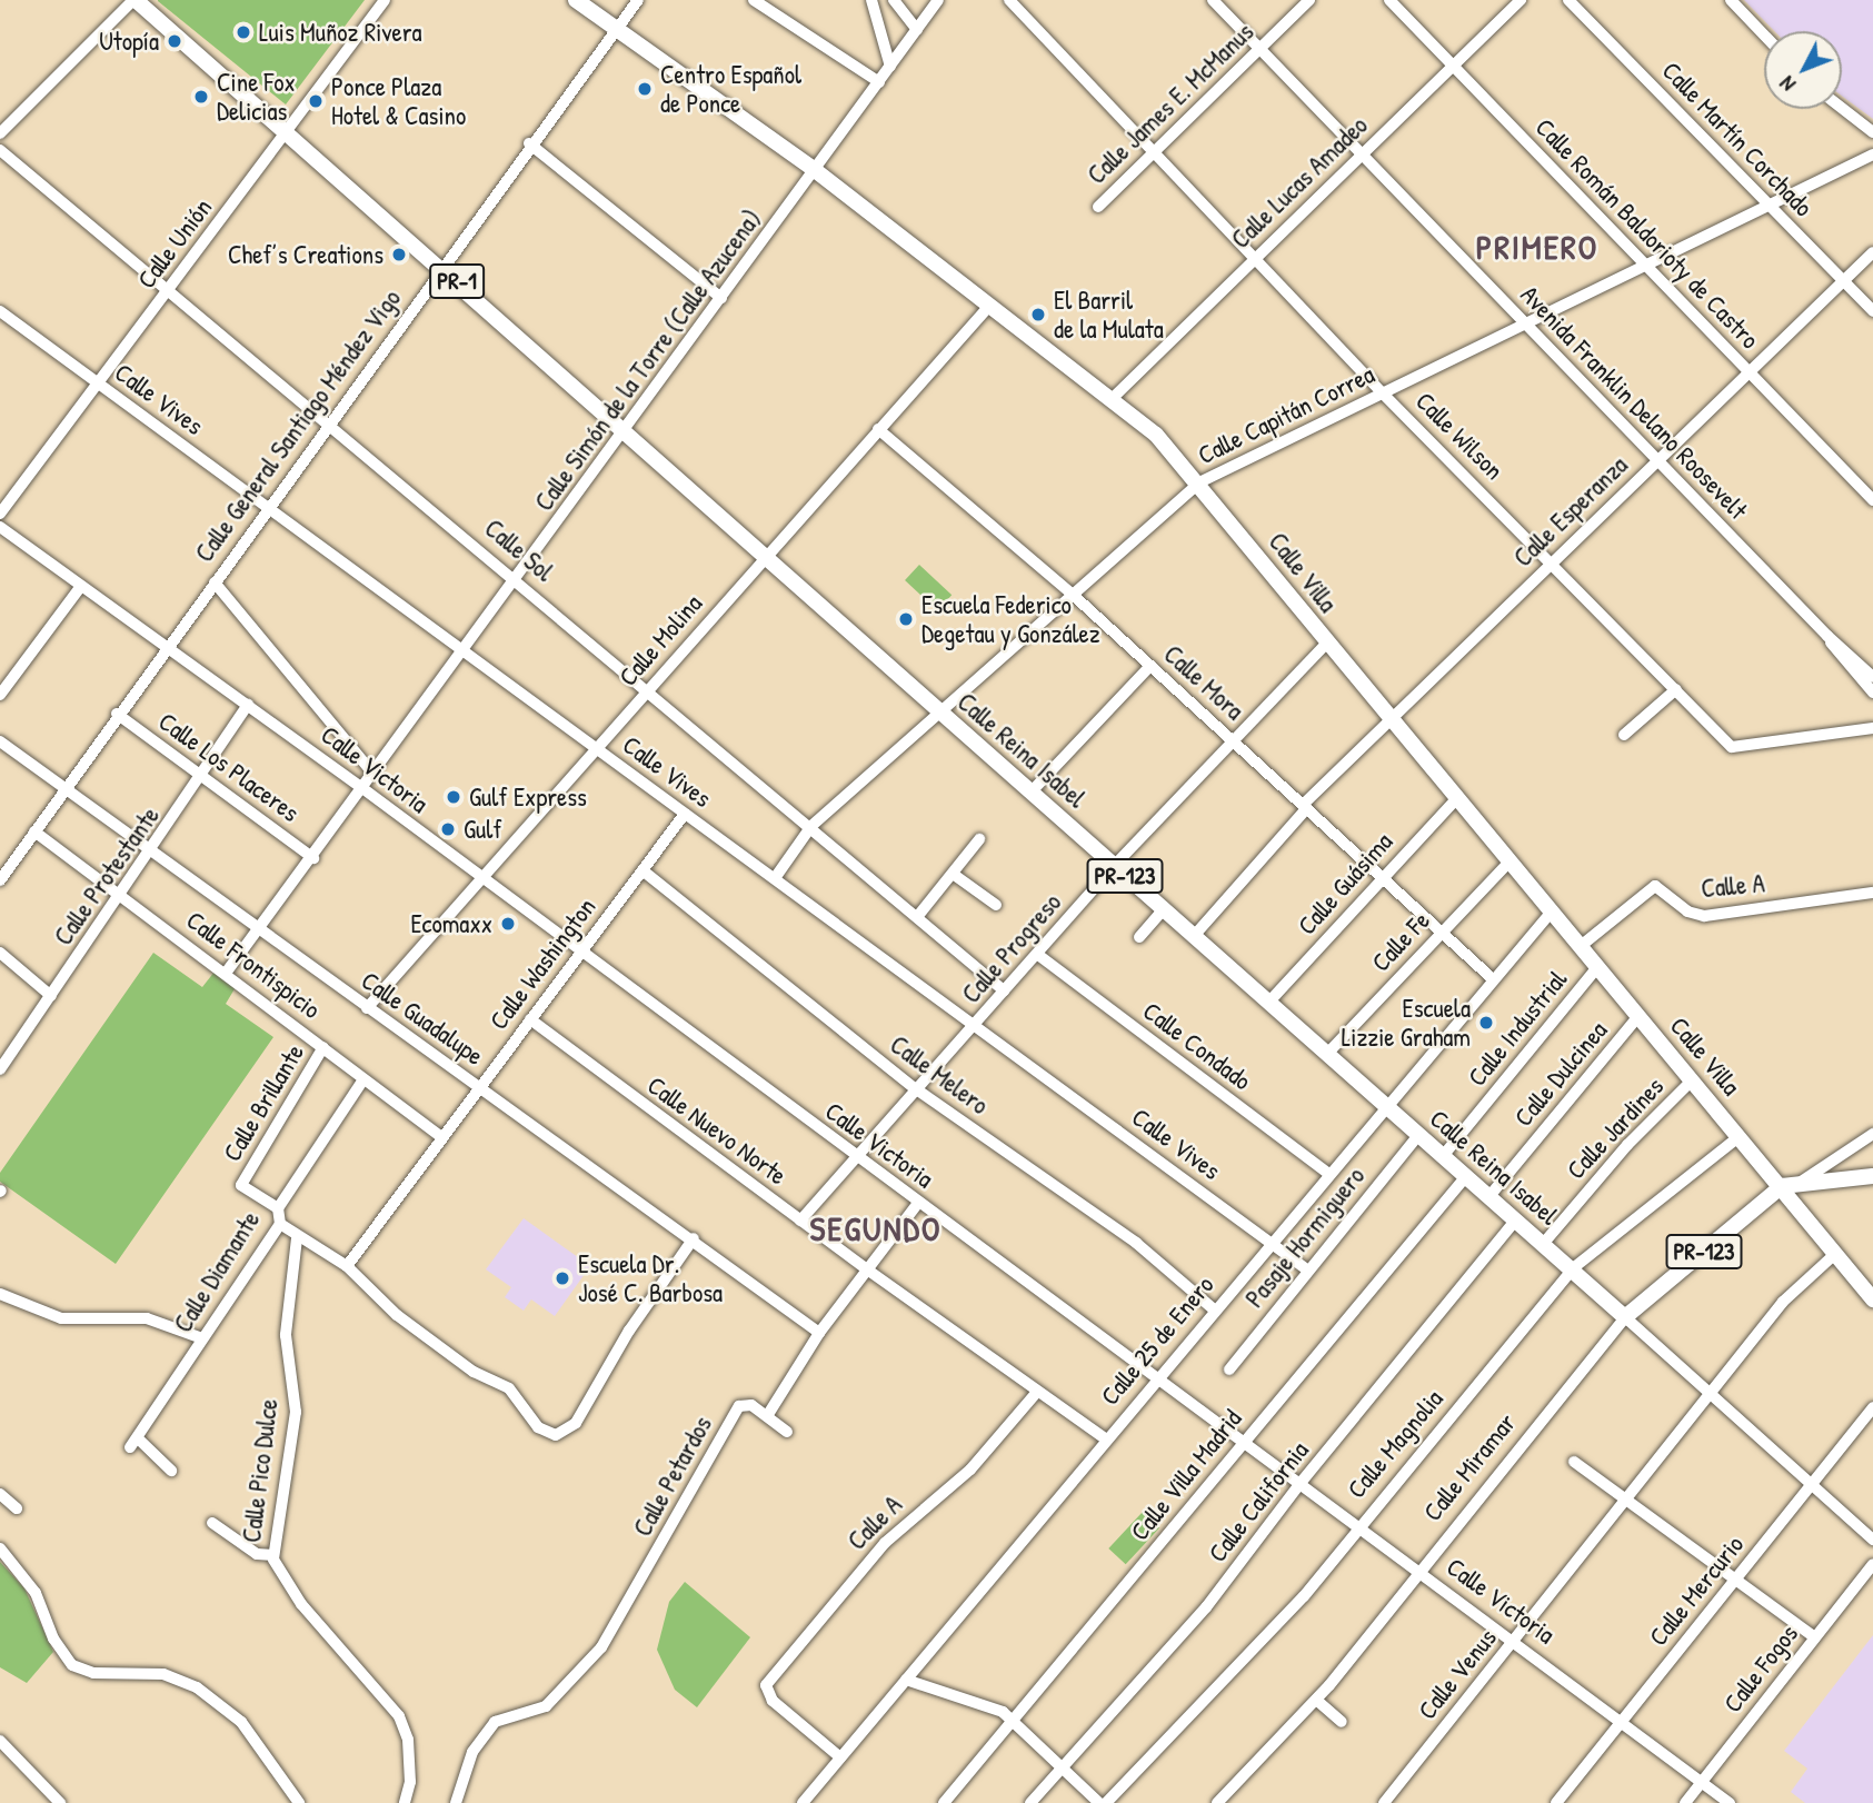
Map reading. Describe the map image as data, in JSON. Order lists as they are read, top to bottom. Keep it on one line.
{"streets":{"main road":["PR-1","Calle Villa","Calle Reina Isabel","PR-123","Calle Miramar"],"street":["Calle James E. McManus","Calle Martín Corchado","Calle Lucas Amadeo","Calle Román Baldorioty de Castro","Calle Unión","Calle Simón de la Torre (Calle Azucena)","Calle Vives","Avenida Franklin Delano Roosevelt","Calle Capitán Correa","Calle General Santiago Méndez Vigo","Calle Wilson","Calle Esperanza","Calle Sol","Calle Molina","Calle Mora","Calle Los Placeres","Calle Victoria","Calle Protestante","Calle Guásima","Calle A","Calle Fe","Calle Progreso","Calle Washington","Calle Frontispicio","Calle Guadalupe","Calle Industrial","Calle Condado","Calle Dulcinea","Calle Melero","Calle Brillante","Calle Jardines","Calle Nuevo Norte","Pasaje Hormiguero","Calle Diamante","Calle 25 de Enero","Calle Magnolia","Calle Pico Dulce","Calle Villa Madrid","Calle Petardos","Calle California","Calle Mercurio","Calle Fogos","Calle Venus"]},"crossings":[["Calle James E. McManus","Avenida Franklin Delano Roosevelt"],["Calle James E. McManus","Calle Wilson"],["Calle Martín Corchado","Calle Capitán Correa"],["Calle Martín Corchado","Calle Esperanza"],["Calle Lucas Amadeo","Calle Román Baldorioty de Castro"],["Calle Lucas Amadeo","Avenida Franklin Delano Roosevelt"],["Calle Lucas Amadeo","Calle Wilson"],["Calle Lucas Amadeo","Calle Villa"],["Calle Román Baldorioty de Castro","Calle Capitán Correa"],["Calle Román Baldorioty de Castro","Calle Esperanza"],["Calle Unión","Calle Vives"],["Calle Unión","Calle Sol"],["Calle Unión","Calle Reina Isabel"],["Calle Simón de la Torre (Calle Azucena)","Calle Vives"],["Calle Simón de la Torre (Calle Azucena)","Calle Sol"],["Calle Simón de la Torre (Calle Azucena)","Calle Villa"],["Calle Simón de la Torre (Calle Azucena)","Calle Reina Isabel"],["Calle Simón de la Torre (Calle Azucena)","Calle Los Placeres"],["Calle Simón de la Torre (Calle Azucena)","Calle Victoria"],["Calle Simón de la Torre (Calle Azucena)","Calle Frontispicio"],["Calle Simón de la Torre (Calle Azucena)","Calle Guadalupe"],["Calle Vives","Calle Capitán Correa"],["Calle Vives","Calle General Santiago Méndez Vigo"],["Calle Vives","Calle Molina"],["Calle Vives","Calle Progreso"],["Calle Vives","Calle Washington"],["Calle Vives","Pasaje Hormiguero"],["Calle Vives","Calle 25 de Enero"],["Avenida Franklin Delano Roosevelt","Calle Capitán Correa"],["Avenida Franklin Delano Roosevelt","Calle Esperanza"],["Calle Capitán Correa","Calle Wilson"],["Calle Capitán Correa","Calle Sol"],["Calle Capitán Correa","Calle Villa"],["Calle Capitán Correa","Calle Mora"],["Calle Capitán Correa","Calle Reina Isabel"],["Calle General Santiago Méndez Vigo","Calle Sol"],["Calle General Santiago Méndez Vigo","Calle Villa"],["Calle General Santiago Méndez Vigo","Calle Reina Isabel"],["Calle General Santiago Méndez Vigo","Calle Los Placeres"],["Calle General Santiago Méndez Vigo","Calle Victoria"],["Calle General Santiago Méndez Vigo","Calle Frontispicio"],["Calle General Santiago Méndez Vigo","Calle Guadalupe"],["Calle Wilson","Calle Esperanza"],["Calle Esperanza","Calle Villa"],["Calle Esperanza","Calle Mora"],["Calle Esperanza","Calle Reina Isabel"],["Calle Sol","Calle Molina"],["Calle Sol","Calle Progreso"],["Calle Villa","Calle Molina"],["Calle Villa","Calle Guásima"],["Calle Villa","Calle A"],["Calle Villa","Calle Fe"],["Calle Villa","Calle Progreso"],["Calle Villa","Calle Industrial"],["Calle Villa","Calle Dulcinea"],["Calle Villa","Calle Jardines"],["Calle Villa","Calle 25 de Enero"],["Calle Villa","Calle Magnolia"],["Calle Villa","Calle Miramar"],["Calle Molina","Calle Mora"],["Calle Molina","Calle Reina Isabel"],["Calle Molina","Calle Victoria"],["Calle Molina","Calle Guadalupe"],["Calle Mora","Calle Guásima"],["Calle Mora","Calle Fe"],["Calle Mora","Calle Progreso"],["Calle Mora","Calle 25 de Enero"],["Calle Reina Isabel","Calle Guásima"],["Calle Reina Isabel","Calle Fe"],["Calle Reina Isabel","Calle Progreso"],["Calle Reina Isabel","Calle Industrial"],["Calle Reina Isabel","Calle Dulcinea"],["Calle Reina Isabel","Calle Jardines"],["Calle Reina Isabel","Pasaje Hormiguero"],["Calle Reina Isabel","Calle 25 de Enero"],["Calle Reina Isabel","Calle Magnolia"],["Calle Reina Isabel","Calle Miramar"],["Calle Reina Isabel","Calle Villa Madrid"],["Calle Reina Isabel","Calle California"],["Calle Reina Isabel","Calle Mercurio"],["Calle Reina Isabel","Calle Venus"],["Calle Los Placeres","Calle Protestante"],["Calle Victoria","Calle Protestante"],["Calle Victoria","Calle Progreso"],["Calle Victoria","Calle Washington"],["Calle Victoria","Calle 25 de Enero"],["Calle Victoria","Calle Magnolia"],["Calle Victoria","Calle Miramar"],["Calle Victoria","Calle Villa Madrid"],["Calle Victoria","Calle California"],["Calle Victoria","Calle Mercurio"],["Calle Victoria","Calle Fogos"],["Calle Victoria","Calle Venus"],["Calle Protestante","Calle Frontispicio"],["Calle Protestante","Calle Guadalupe"],["Calle A","Calle Nuevo Norte"],["Calle A","Calle 25 de Enero"],["Calle Progreso","Calle Condado"],["Calle Progreso","Calle Melero"],["Calle Progreso","Calle Nuevo Norte"],["Calle Washington","Calle Frontispicio"],["Calle Washington","Calle Guadalupe"],["Calle Washington","Calle Melero"],["Calle Washington","Calle Nuevo Norte"],["Calle Frontispicio","Calle Brillante"],["Calle Frontispicio","Calle Diamante"],["Calle Condado","Calle 25 de Enero"],["Calle Melero","Calle 25 de Enero"],["Calle Brillante","Calle Diamante"],["Calle Nuevo Norte","Calle 25 de Enero"]],"districts":["PRIMERO","SEGUNDO"],"places":["Luis Muñoz Rivera","Utopía","Centro Español de Ponce","Cine Fox Delicias","Ponce Plaza Hotel & Casino","Chef’s Creations","El Barril de la Mulata","Escuela Federico Degetau y González","Gulf Express","Gulf","Ecomaxx","Escuela Lizzie Graham","Escuela Dr. José C. Barbosa"],"north":"bottom left"}
